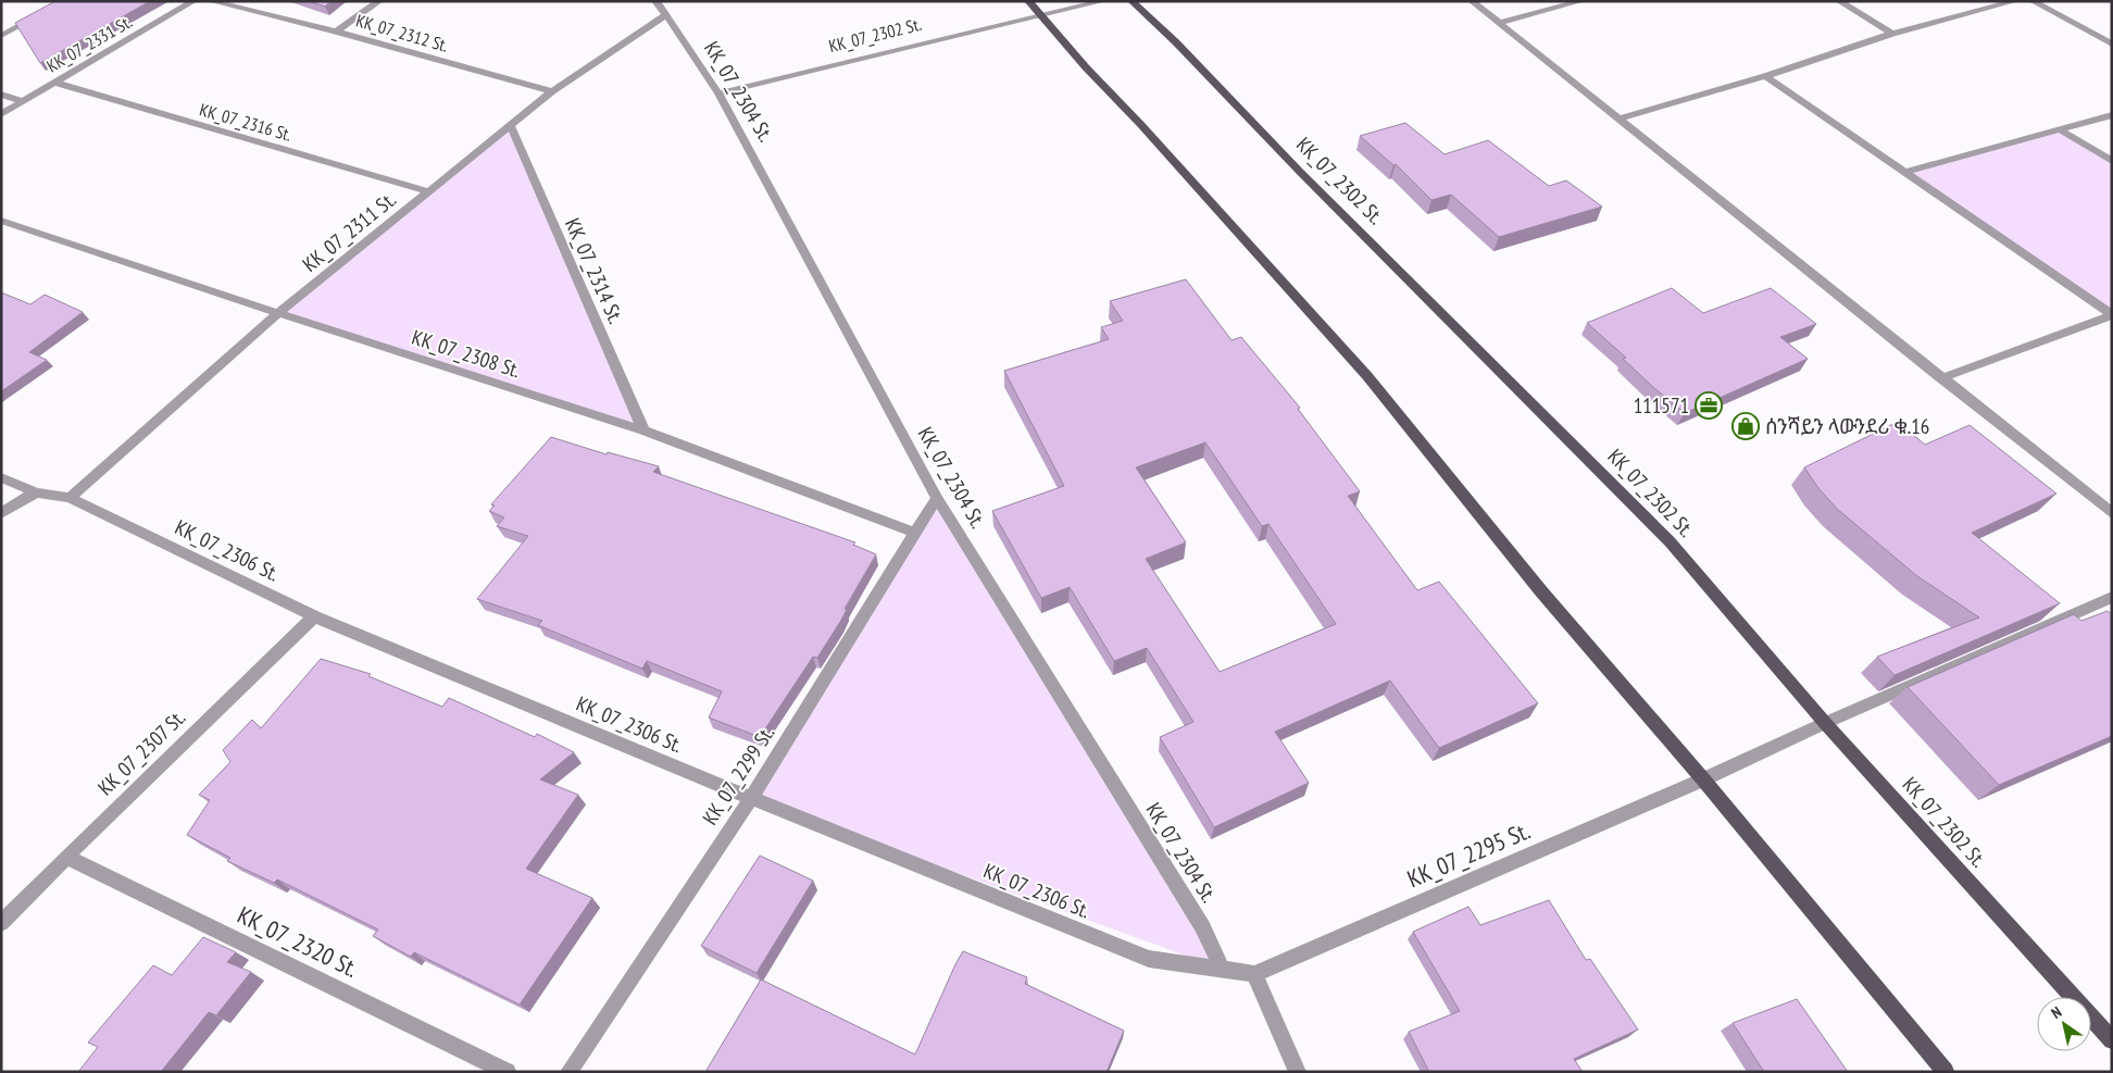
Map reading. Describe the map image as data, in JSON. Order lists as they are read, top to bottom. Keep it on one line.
{"streets":{"main road":["KK_07_2302 St."],"street":["KK_07_2312 St.","KK_07_2331 St.","KK_07_2304 St.","KK_07_2316 St.","KK_07_2311 St.","KK_07_2314 St.","KK_07_2308 St.","KK_07_2306 St.","KK_07_2307 St.","KK_07_2299 St.","KK_07_2295 St.","KK_07_2320 St."]},"crossings":[["KK_07_2312 St.","KK_07_2311 St."],["KK_07_2302 St.","KK_07_2304 St."],["KK_07_2302 St.","KK_07_2295 St."],["KK_07_2331 St.","KK_07_2316 St."],["KK_07_2304 St.","KK_07_2311 St."],["KK_07_2304 St.","KK_07_2306 St."],["KK_07_2304 St.","KK_07_2299 St."],["KK_07_2316 St.","KK_07_2311 St."],["KK_07_2311 St.","KK_07_2314 St."],["KK_07_2311 St.","KK_07_2308 St."],["KK_07_2311 St.","KK_07_2306 St."],["KK_07_2314 St.","KK_07_2308 St."],["KK_07_2308 St.","KK_07_2299 St."],["KK_07_2306 St.","KK_07_2307 St."],["KK_07_2306 St.","KK_07_2299 St."],["KK_07_2306 St.","KK_07_2295 St."],["KK_07_2307 St.","KK_07_2320 St."]],"places":{"office":["111571"],"shop":["ሰንሻይን ላውንደሪ ቁ.16"]},"north":"top left"}
